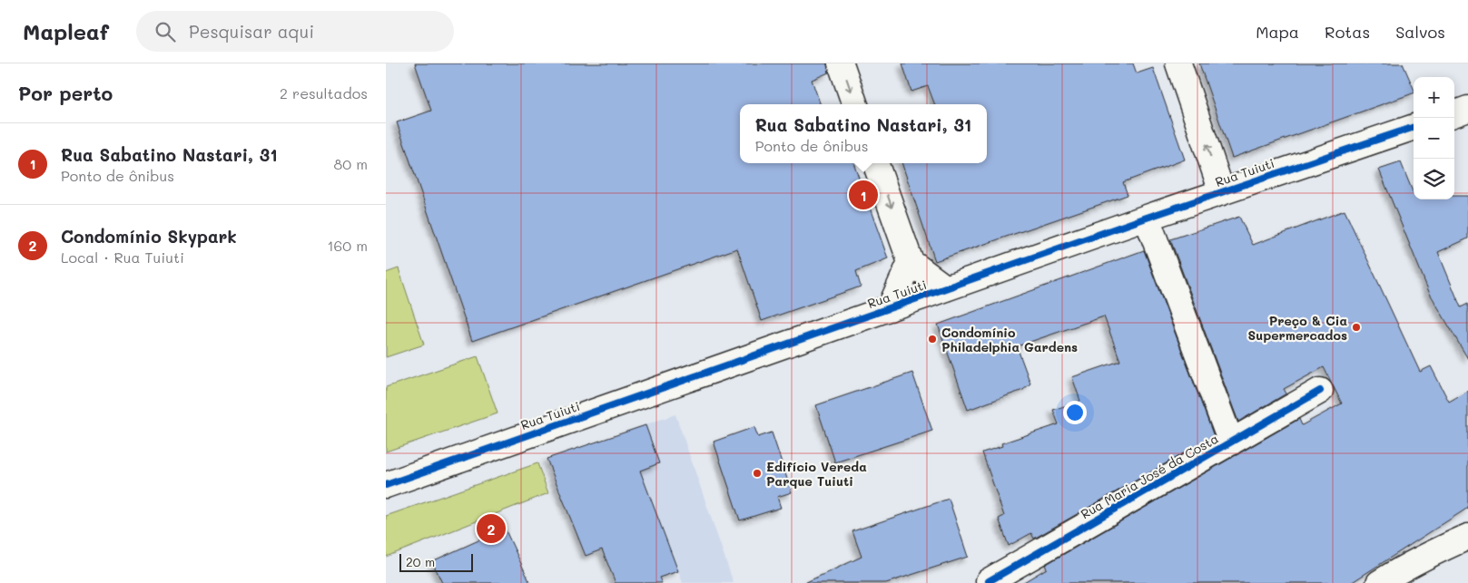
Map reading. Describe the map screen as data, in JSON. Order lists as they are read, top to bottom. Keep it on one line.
{"streets":{"street":["Rua Tuiuti","Rua Maria José da Costa"]},"crossings":[["Rua Tuiuti","Rua Maria José da Costa"]],"places":["Preço & Cia Supermercados","Condomínio Philadelphia Gardens","Edifício Vereda Parque Tuiuti"],"scale_bar":"20 m","page":{"header":"Mapleaf","search":"Pesquisar aqui","nav":["Mapa","Rotas","Salvos"],"heading":["Por perto","2 resultados"],"map_buttons":["+","−"],"popup":["Rua Sabatino Nastari, 31","Ponto de ônibus"],"list":[{"mark":"1","name":"Rua Sabatino Nastari, 31","note":"Ponto de ônibus","value":"80 m"},{"mark":"2","name":"Condomínio Skypark","note":"Local · Rua Tuiuti","value":"160 m"}],"pins":["1","2"],"scale":"20 m"}}
